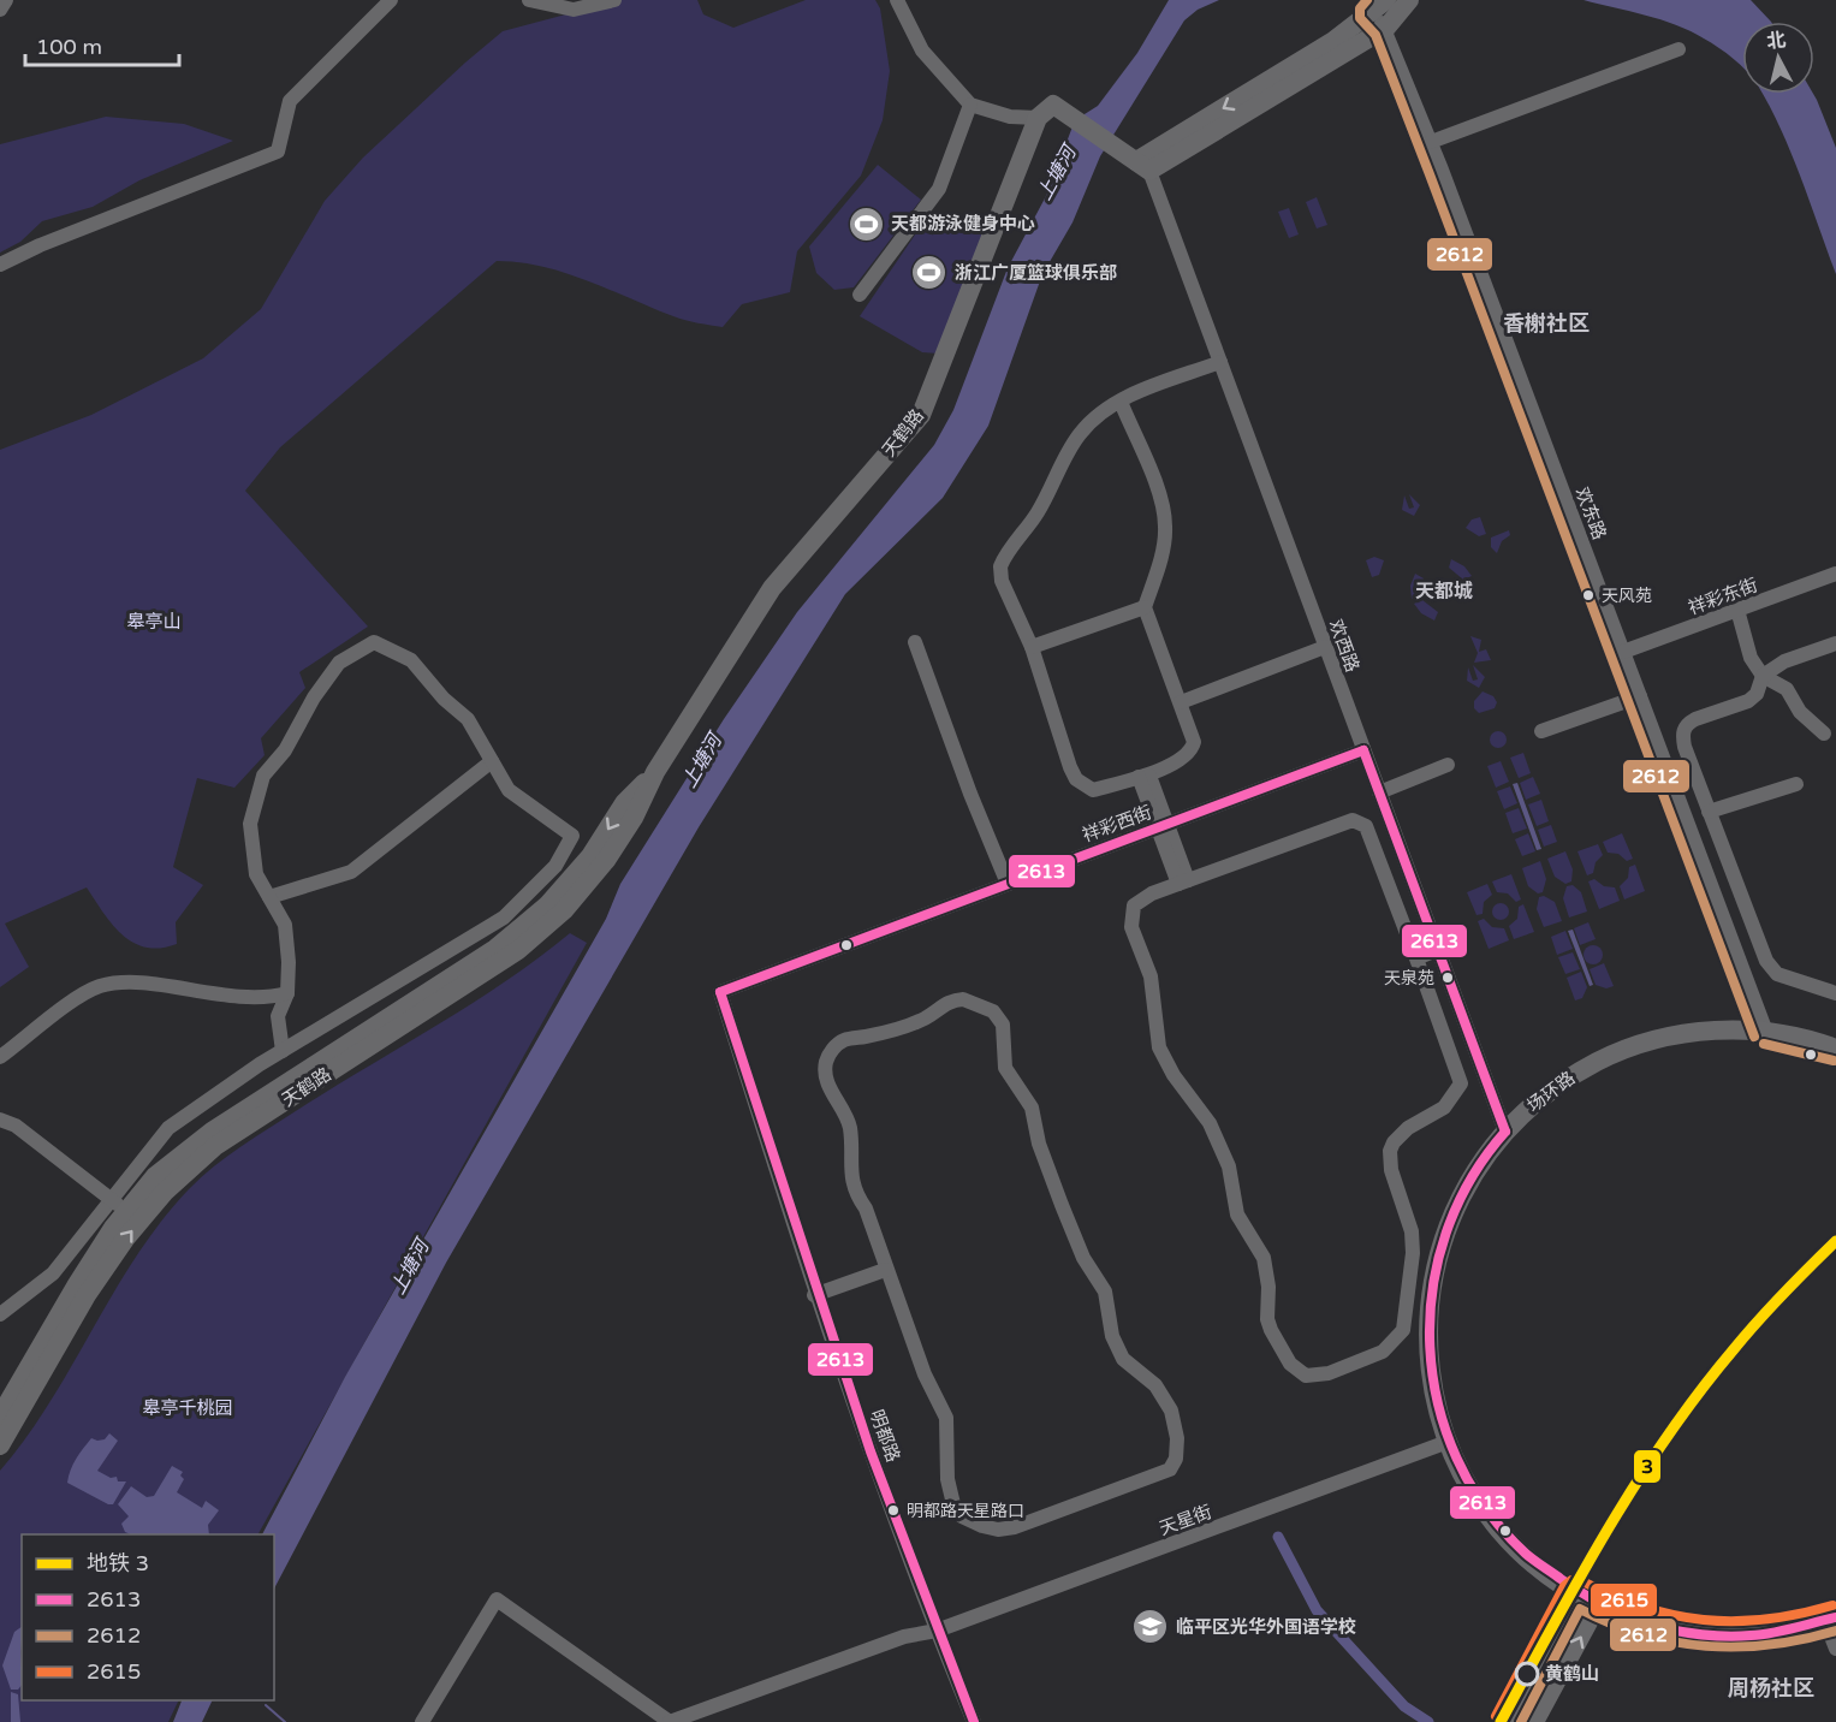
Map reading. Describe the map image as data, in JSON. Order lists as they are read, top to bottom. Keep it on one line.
{"streets":{"main road":["天鹤路","场环路"],"street":["欢东路","祥彩东街","欢西路","祥彩西街","明都路","天星街"]},"crossings":[["欢东路","祥彩东街"],["欢东路","场环路"],["欢西路","祥彩西街"],["欢西路","场环路"],["祥彩西街","明都路"],["场环路","天星街"],["明都路","天星街"]],"districts":["香榭社区","天都城","周杨社区"],"water":["上塘河"],"parks":["皋亭山","皋亭千桃园"],"places":{"sports":["天都游泳健身中心","浙江广厦篮球俱乐部"],"other":["天风苑","天泉苑","明都路天星路口","黄鹤山"],"school or university":["临平区光华外国语学校"]},"lines":["transit line 2612","transit line 2613","metro line 3","transit line 2615"],"legend":["地铁 3","2613","2612","2615"],"scale_bar":"100 m","north":"top"}
